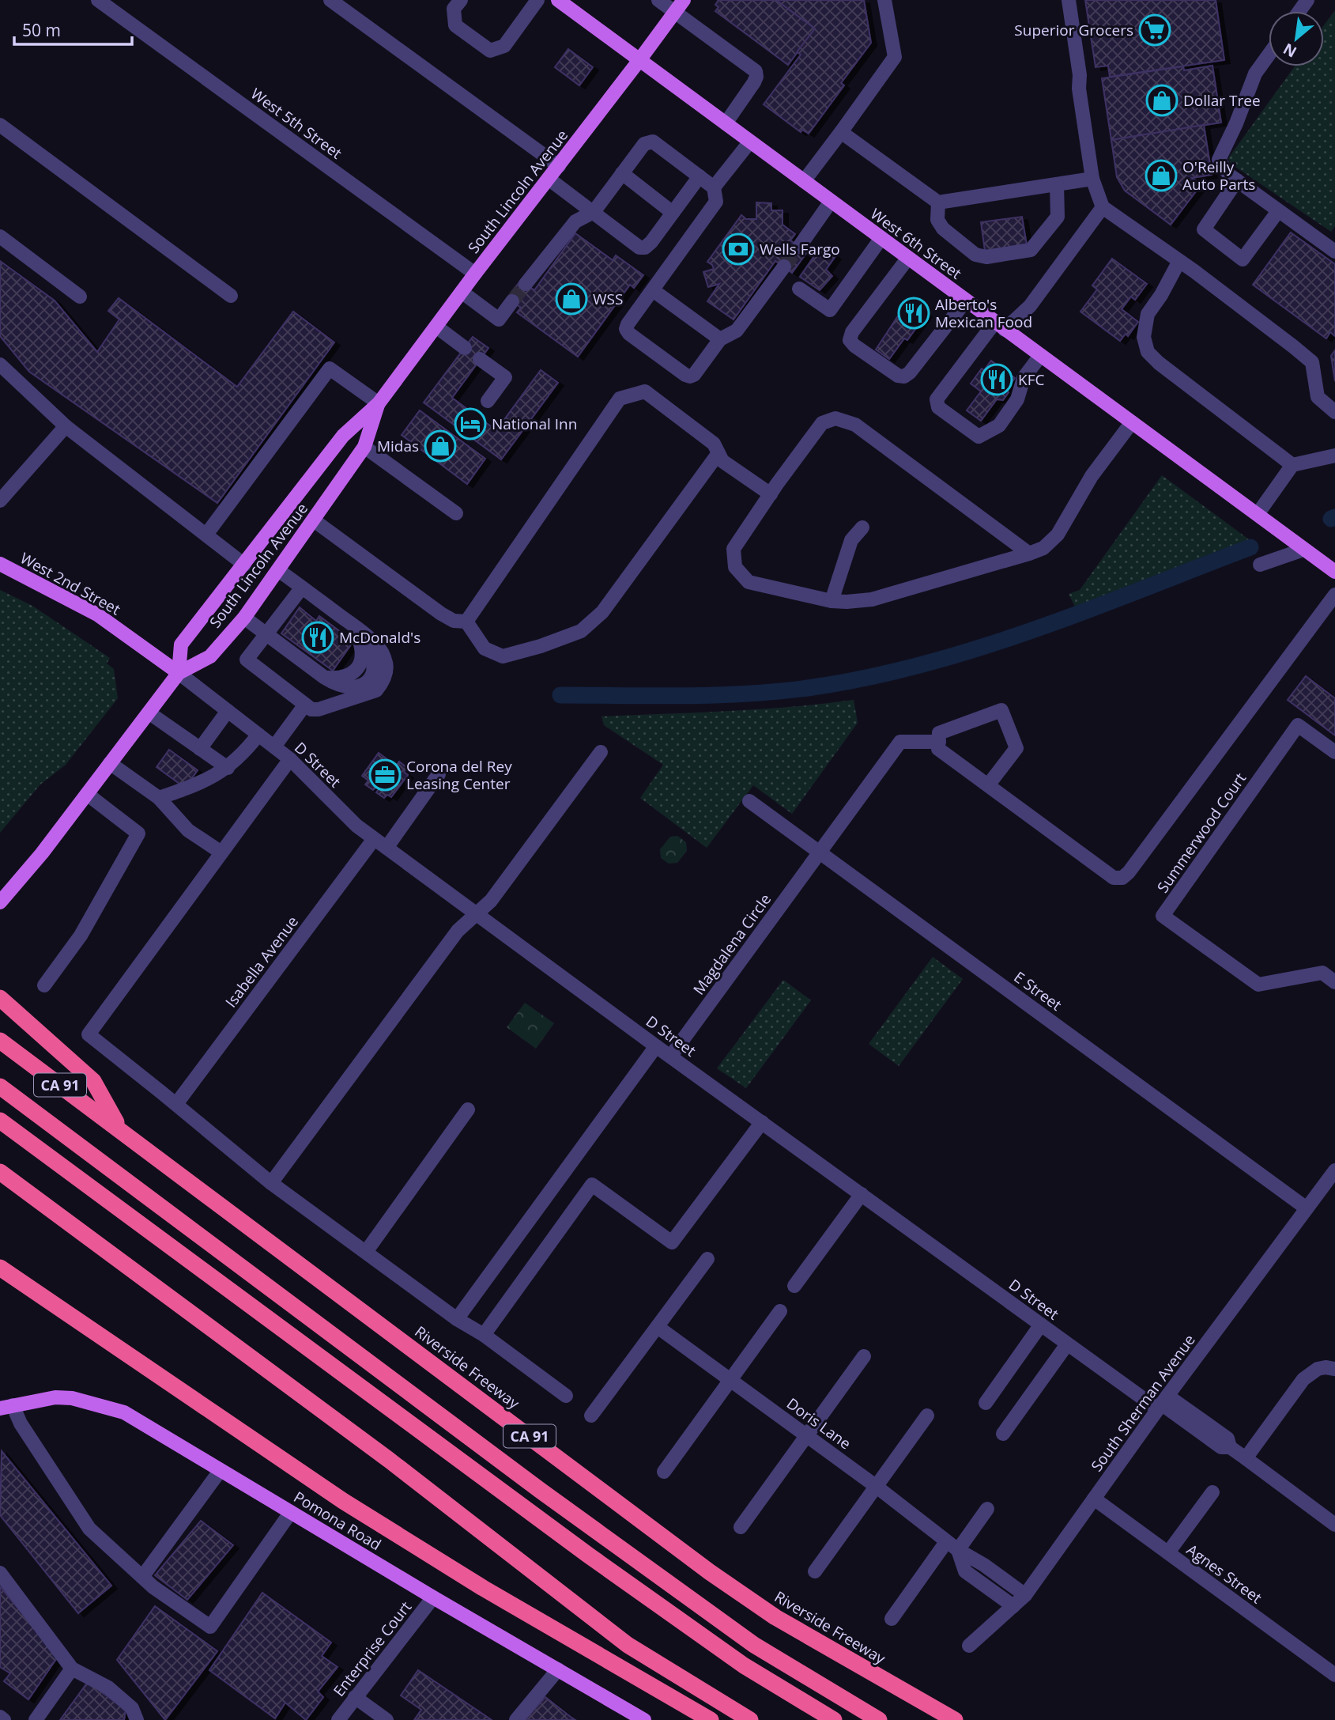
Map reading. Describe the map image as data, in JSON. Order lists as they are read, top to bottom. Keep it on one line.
{"streets":{"highway":["CA 91","Riverside Freeway"],"main road":["South Lincoln Avenue","West 6th Street","West 2nd Street","Pomona Road"],"street":["West 5th Street","D Street","Summerwood Court","Magdalena Circle","Isabella Avenue","E Street","South Sherman Avenue","Doris Lane","Agnes Street","Enterprise Court"]},"crossings":[["West 5th Street","South Lincoln Avenue"],["South Lincoln Avenue","West 6th Street"],["South Lincoln Avenue","West 2nd Street"],["South Lincoln Avenue","D Street"],["West 2nd Street","D Street"],["D Street","Magdalena Circle"],["D Street","Isabella Avenue"],["D Street","South Sherman Avenue"],["Magdalena Circle","E Street"],["E Street","South Sherman Avenue"],["South Sherman Avenue","Doris Lane"],["South Sherman Avenue","Agnes Street"],["Pomona Road","Enterprise Court"]],"places":{"supermarket":["Superior Grocers"],"shop":["Dollar Tree","O'Reilly Auto Parts","WSS","Midas"],"bank":["Wells Fargo"],"restaurant":["Alberto's Mexican Food","KFC","McDonald's"],"hotel":["National Inn"],"office":["Corona del Rey Leasing Center"]},"scale_bar":"50 m","north":"bottom left"}
